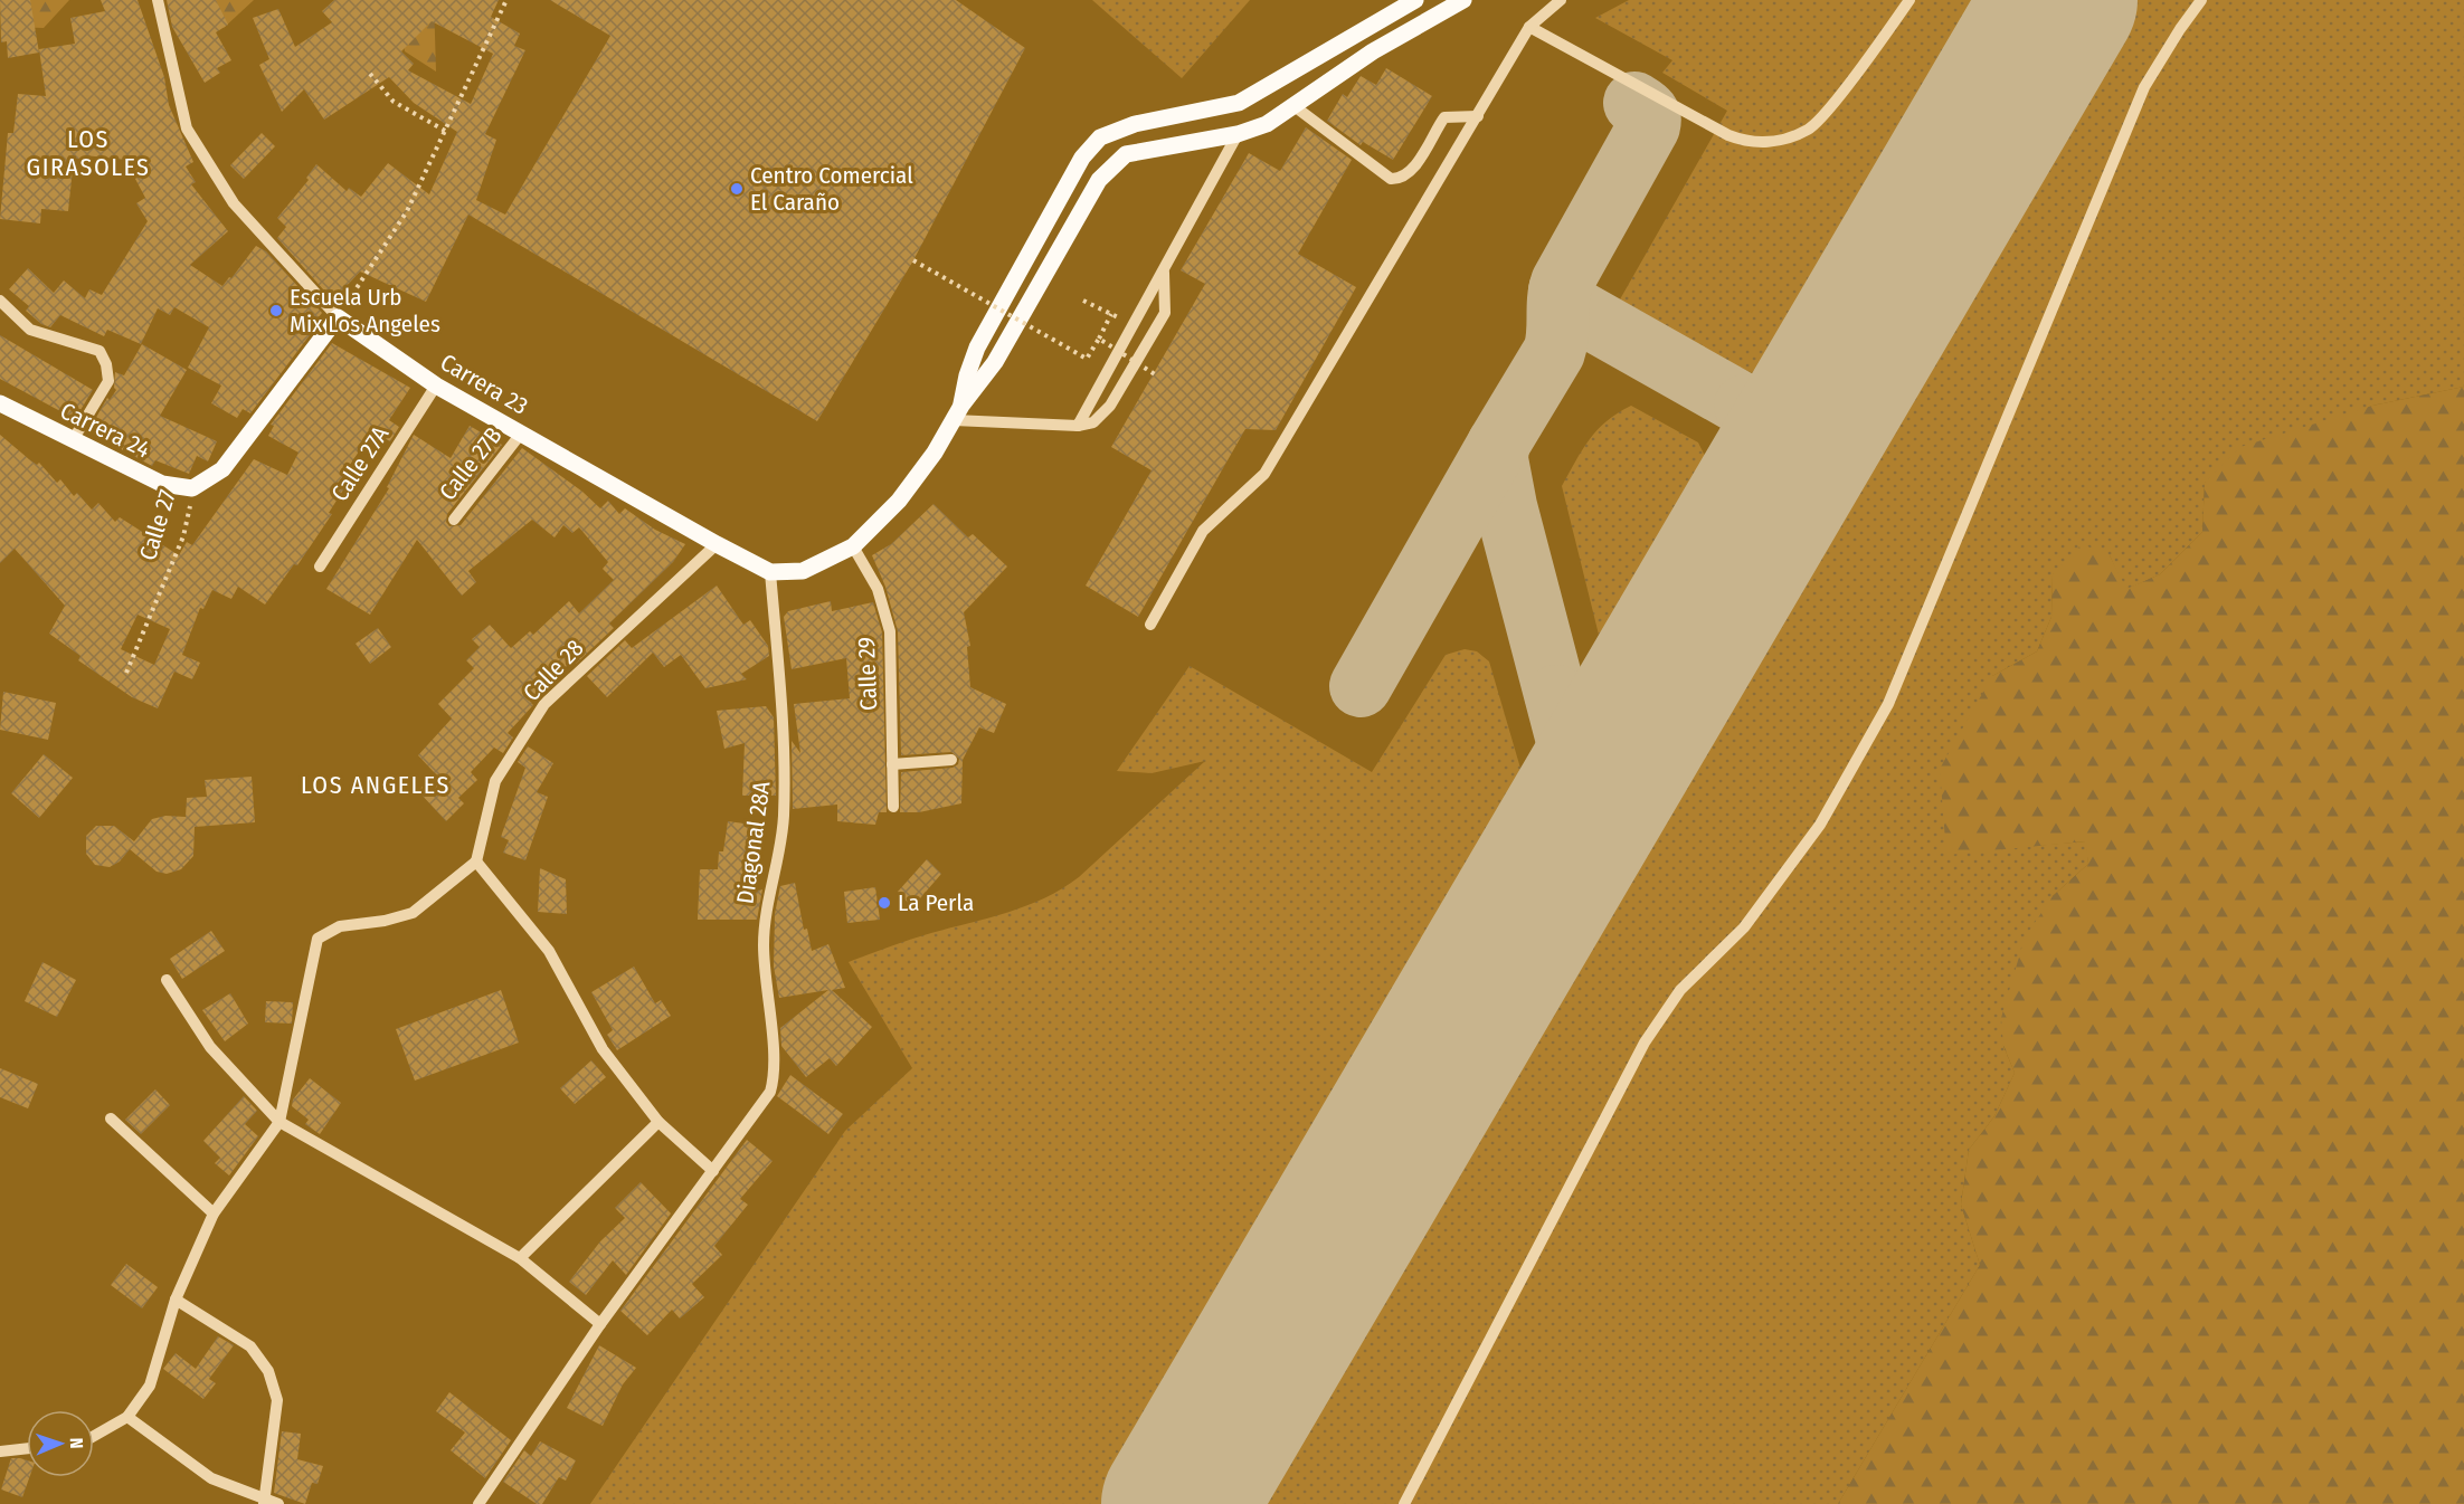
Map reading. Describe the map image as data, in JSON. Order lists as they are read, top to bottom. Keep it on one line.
{"streets":{"main road":["Carrera 23","Carrera 24","Calle 27"],"street":["Calle 27A","Calle 27B","Calle 28","Calle 29","Diagonal 28A"]},"crossings":[["Carrera 23","Calle 27A"],["Carrera 23","Calle 27B"],["Carrera 23","Calle 27"],["Carrera 23","Calle 28"],["Carrera 23","Calle 29"],["Carrera 23","Diagonal 28A"],["Carrera 24","Calle 27"]],"districts":["LOS GIRASOLES","LOS ANGELES"],"places":["Centro Comercial El Caraño","Escuela Urb Mix Los Angeles","La Perla"],"north":"right"}
